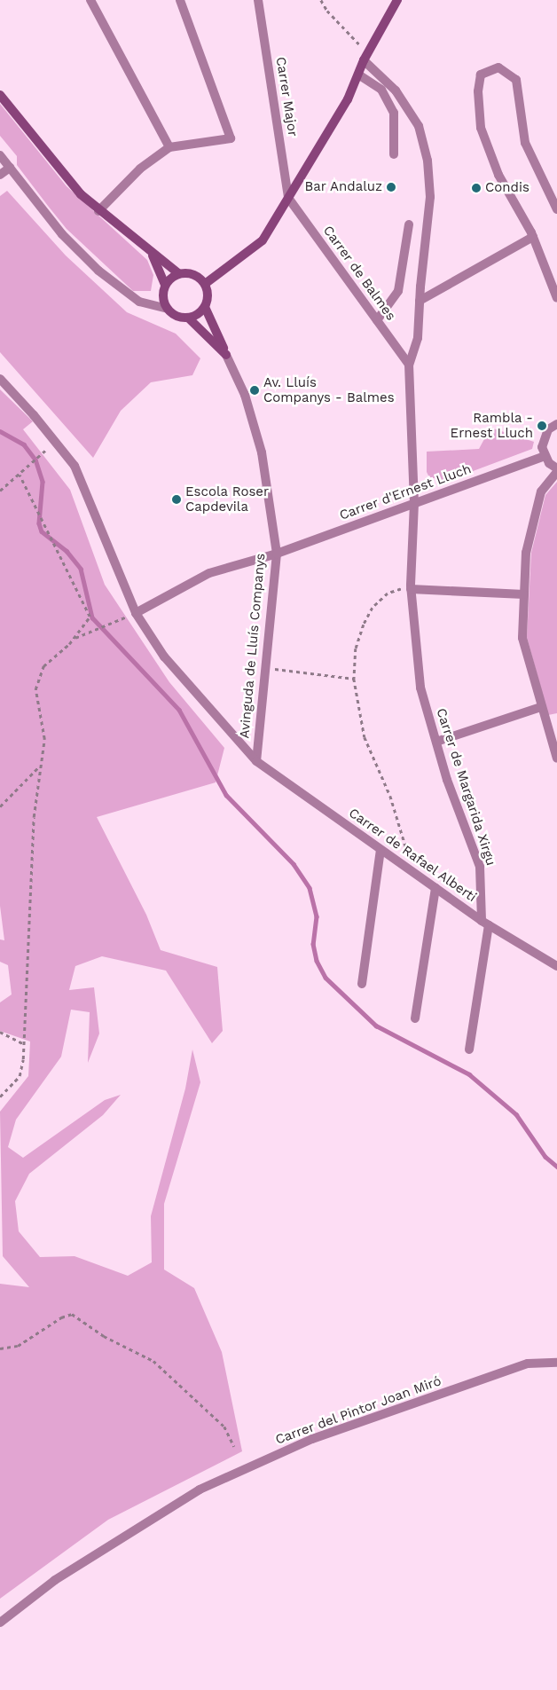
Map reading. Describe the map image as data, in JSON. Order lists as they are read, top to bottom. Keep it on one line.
{"streets":{"street":["Carrer Major","Carrer de Balmes","Carrer d'Ernest Lluch","Avinguda de Lluís Companys","Carrer de Margarida Xirgu","Carrer de Rafael Alberti","Carrer del Pintor Joan Miró"]},"crossings":[["Carrer Major","Carrer de Balmes"],["Carrer de Balmes","Carrer de Margarida Xirgu"],["Carrer d'Ernest Lluch","Avinguda de Lluís Companys"],["Carrer d'Ernest Lluch","Carrer de Margarida Xirgu"],["Carrer d'Ernest Lluch","Carrer de Rafael Alberti"],["Avinguda de Lluís Companys","Carrer de Rafael Alberti"],["Carrer de Margarida Xirgu","Carrer de Rafael Alberti"]],"places":["Bar Andaluz","Condis","Av. Lluís Companys - Balmes","Rambla - Ernest Lluch","Escola Roser Capdevila"]}
